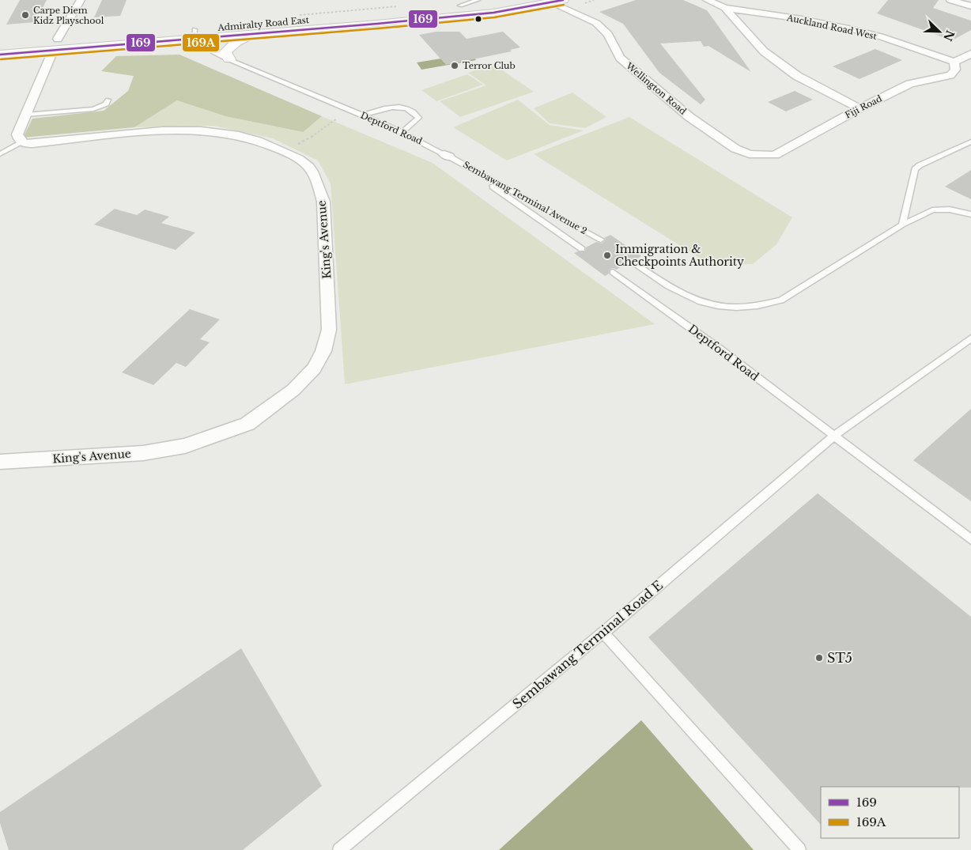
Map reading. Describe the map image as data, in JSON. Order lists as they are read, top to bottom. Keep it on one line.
{"streets":{"main road":["Admiralty Road East"],"street":["Auckland Road West","Wellington Road","Fiji Road","King's Avenue"],"lane":["Deptford Road","Sembawang Terminal Avenue 2","Sembawang Terminal Road E"]},"crossings":[["Admiralty Road East","Wellington Road"],["Admiralty Road East","Deptford Road"],["Auckland Road West","Fiji Road"],["Wellington Road","Fiji Road"],["Deptford Road","Sembawang Terminal Avenue 2"],["Deptford Road","Sembawang Terminal Road E"]],"places":["Carpe Diem Kidz Playschool","Terror Club","Immigration & Checkpoints Authority","ST5"],"lines":["transit line 169","transit line 169A"],"legend":["169","169A"],"north":"bottom right"}
